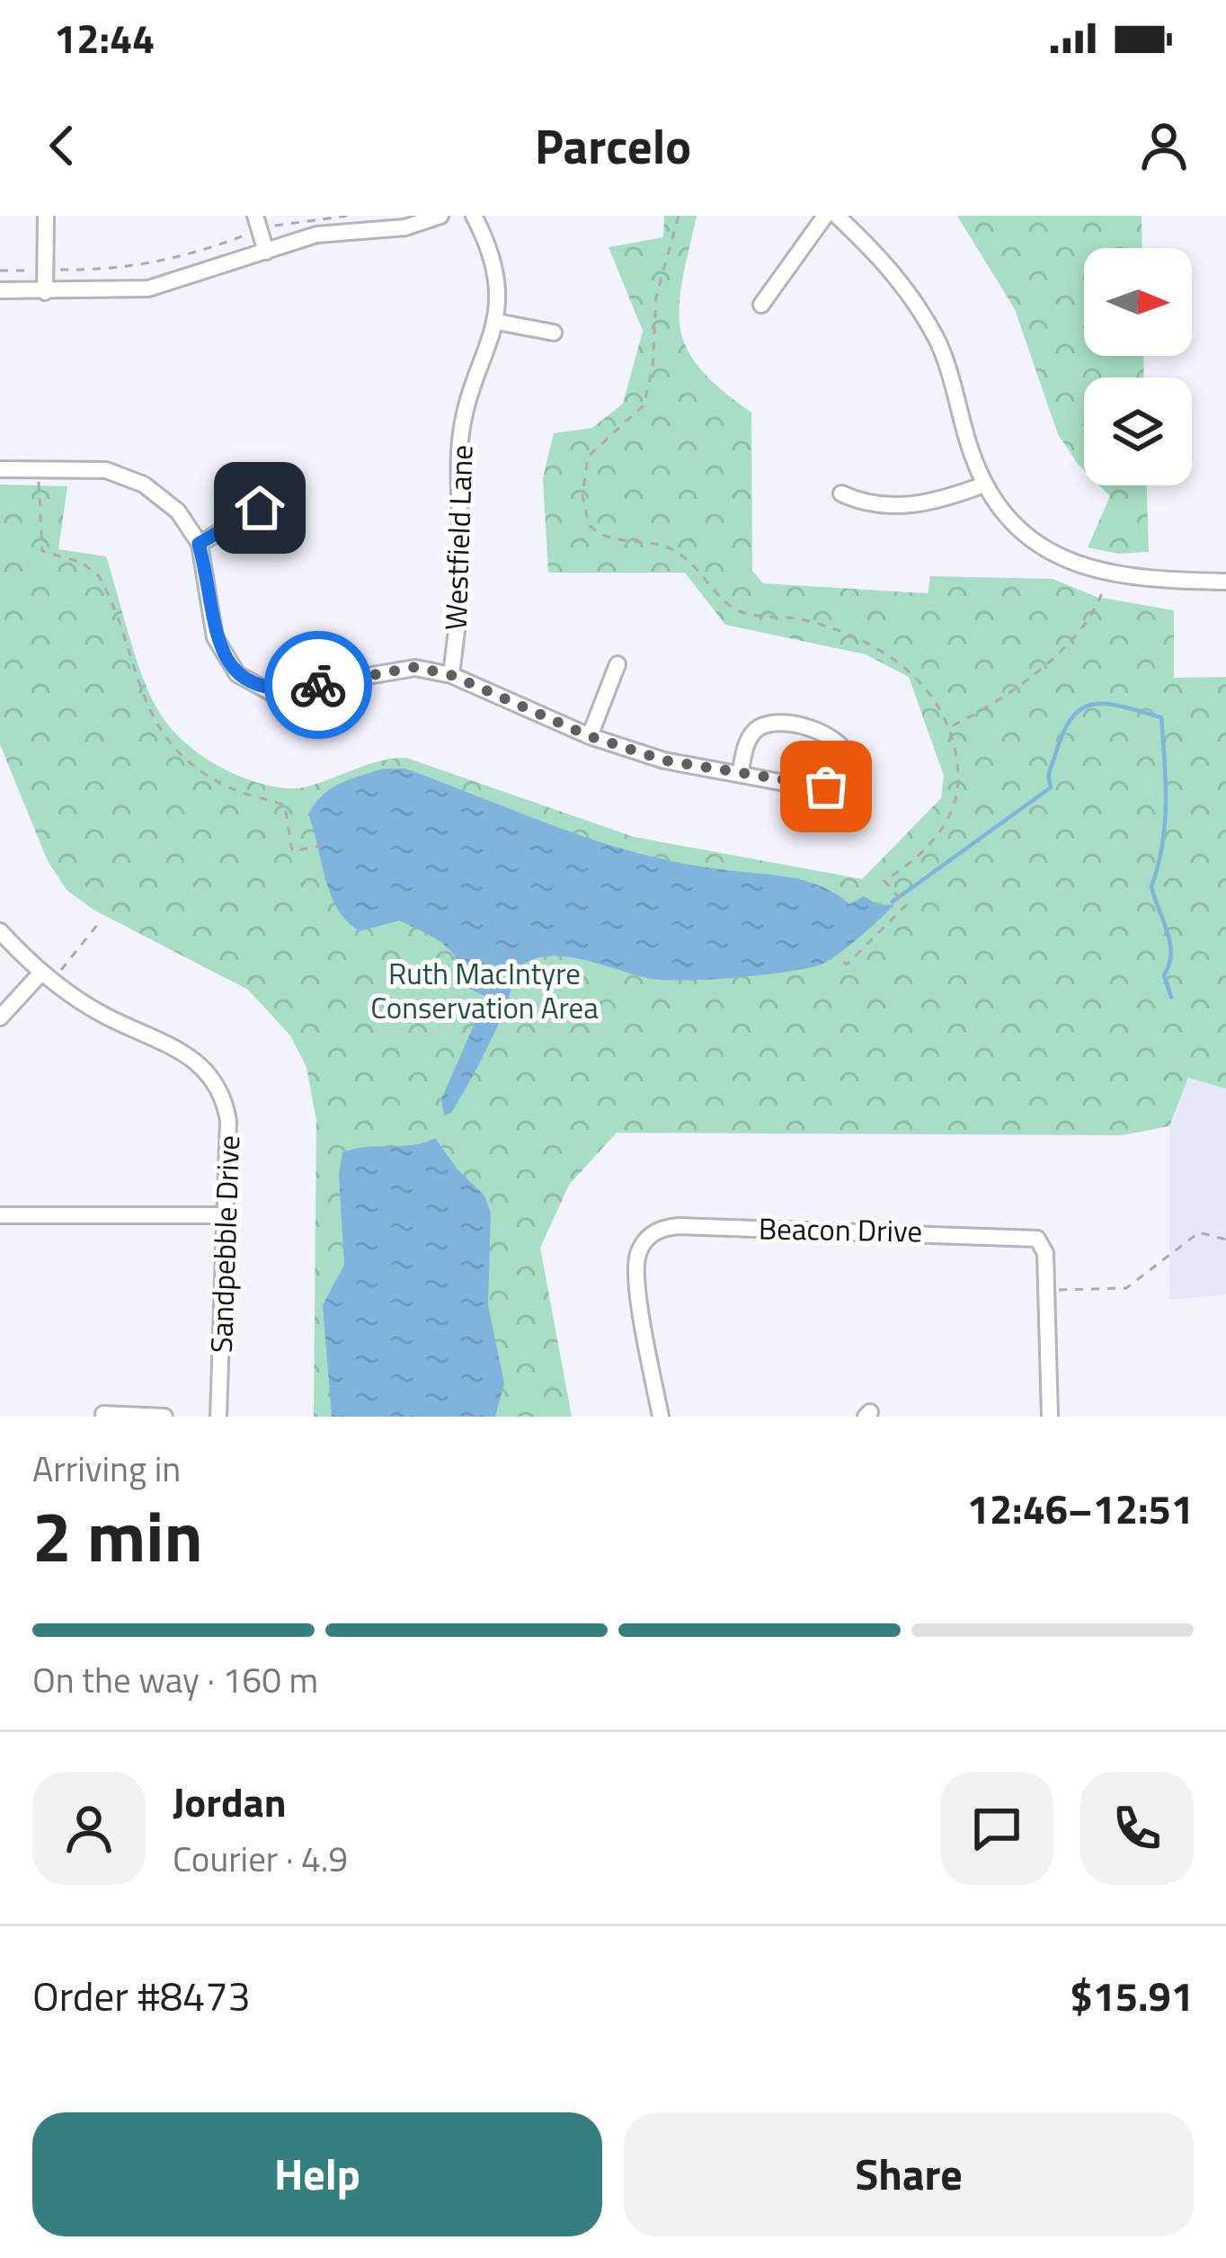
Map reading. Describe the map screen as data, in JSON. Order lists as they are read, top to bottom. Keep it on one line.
{"streets":{"street":["Westfield Lane","Beacon Drive","Sandpebble Drive"]},"parks":["Ruth MacIntyre Conservation Area"],"north":"right","page":{"status":"12:44","header":"Parcelo","heading":["2 min","Arriving in","12:46–12:51"],"panel":["Jordan","Courier · 4.9","Order #8473","$15.91"],"bar":"On the way · 160 m","buttons":["Help","Share"]}}
